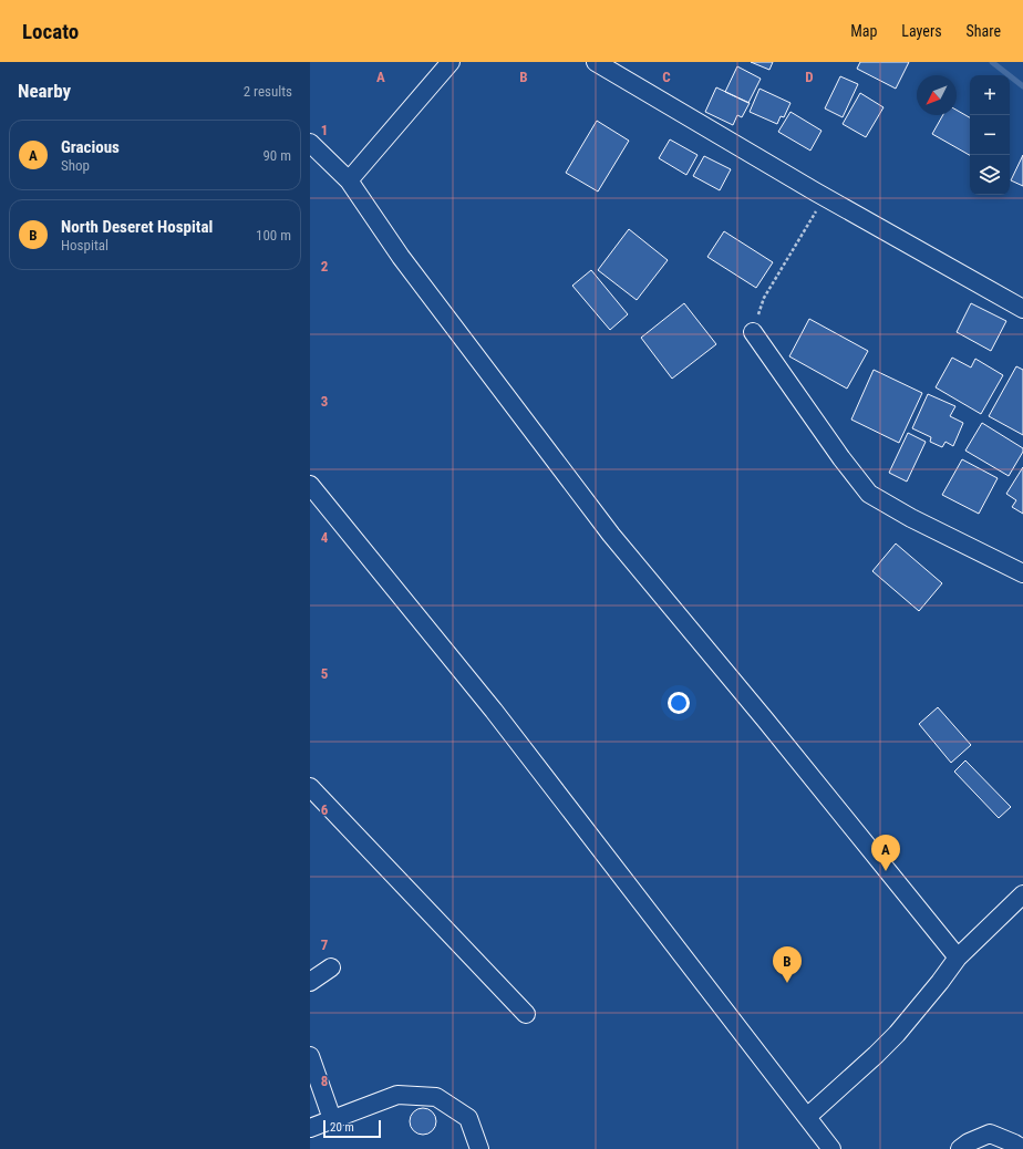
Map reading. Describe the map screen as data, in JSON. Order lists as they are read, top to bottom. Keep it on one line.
{"scale_bar":"20 m","north":"bottom left","page":{"header":"Locato","nav":["Map","Layers","Share"],"heading":["Nearby","2 results"],"map_buttons":["+","−"],"list":[{"mark":"A","name":"Gracious","note":"Shop","value":"90 m"},{"mark":"B","name":"North Deseret Hospital","note":"Hospital","value":"100 m"}],"pins":["A","B"],"scale":"20 m"},"grid":{"columns":["A","B","C","D"],"rows":["1","2","3","4","5","6","7","8"]}}
